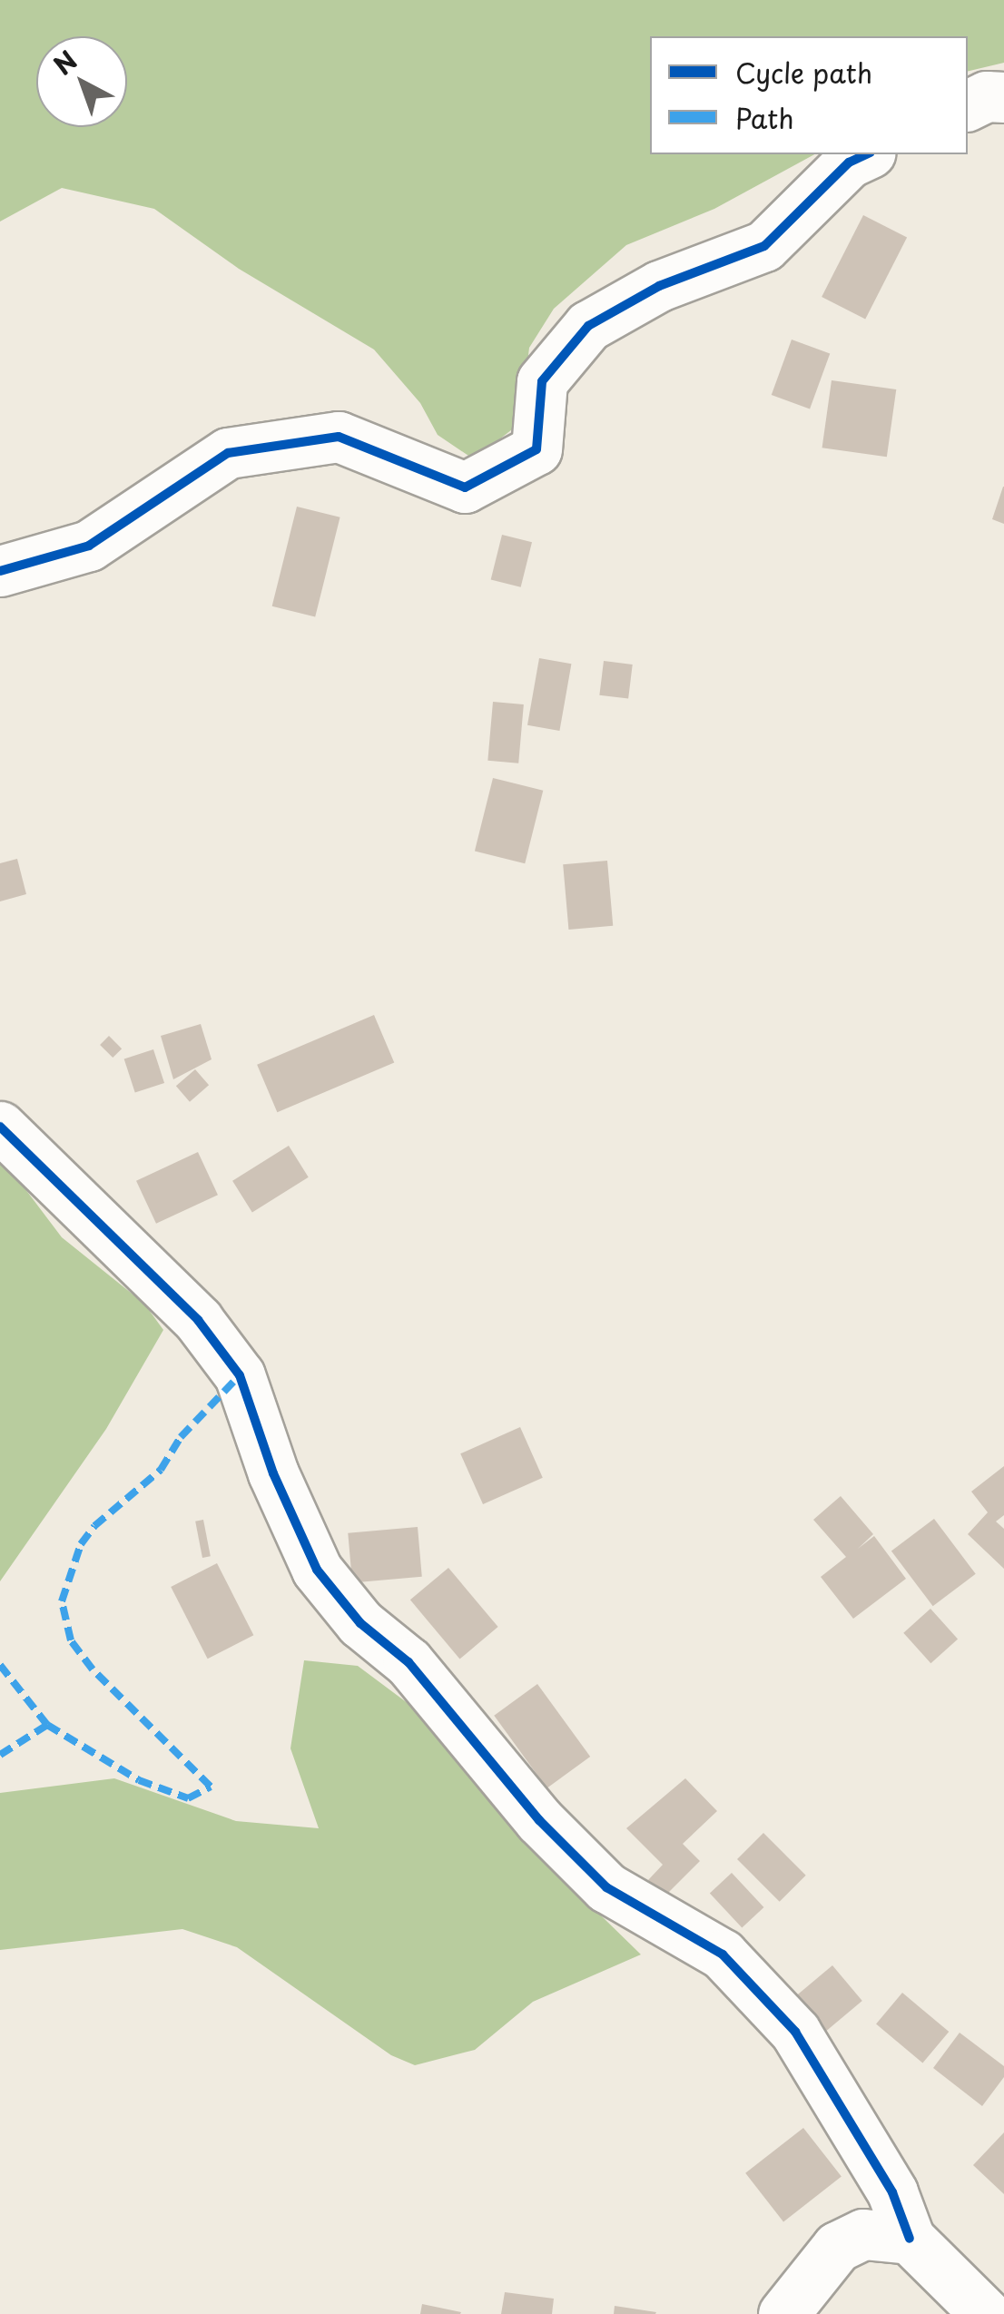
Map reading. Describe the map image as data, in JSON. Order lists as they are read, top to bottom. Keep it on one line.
{"legend":["Cycle path","Path"],"north":"top left"}
